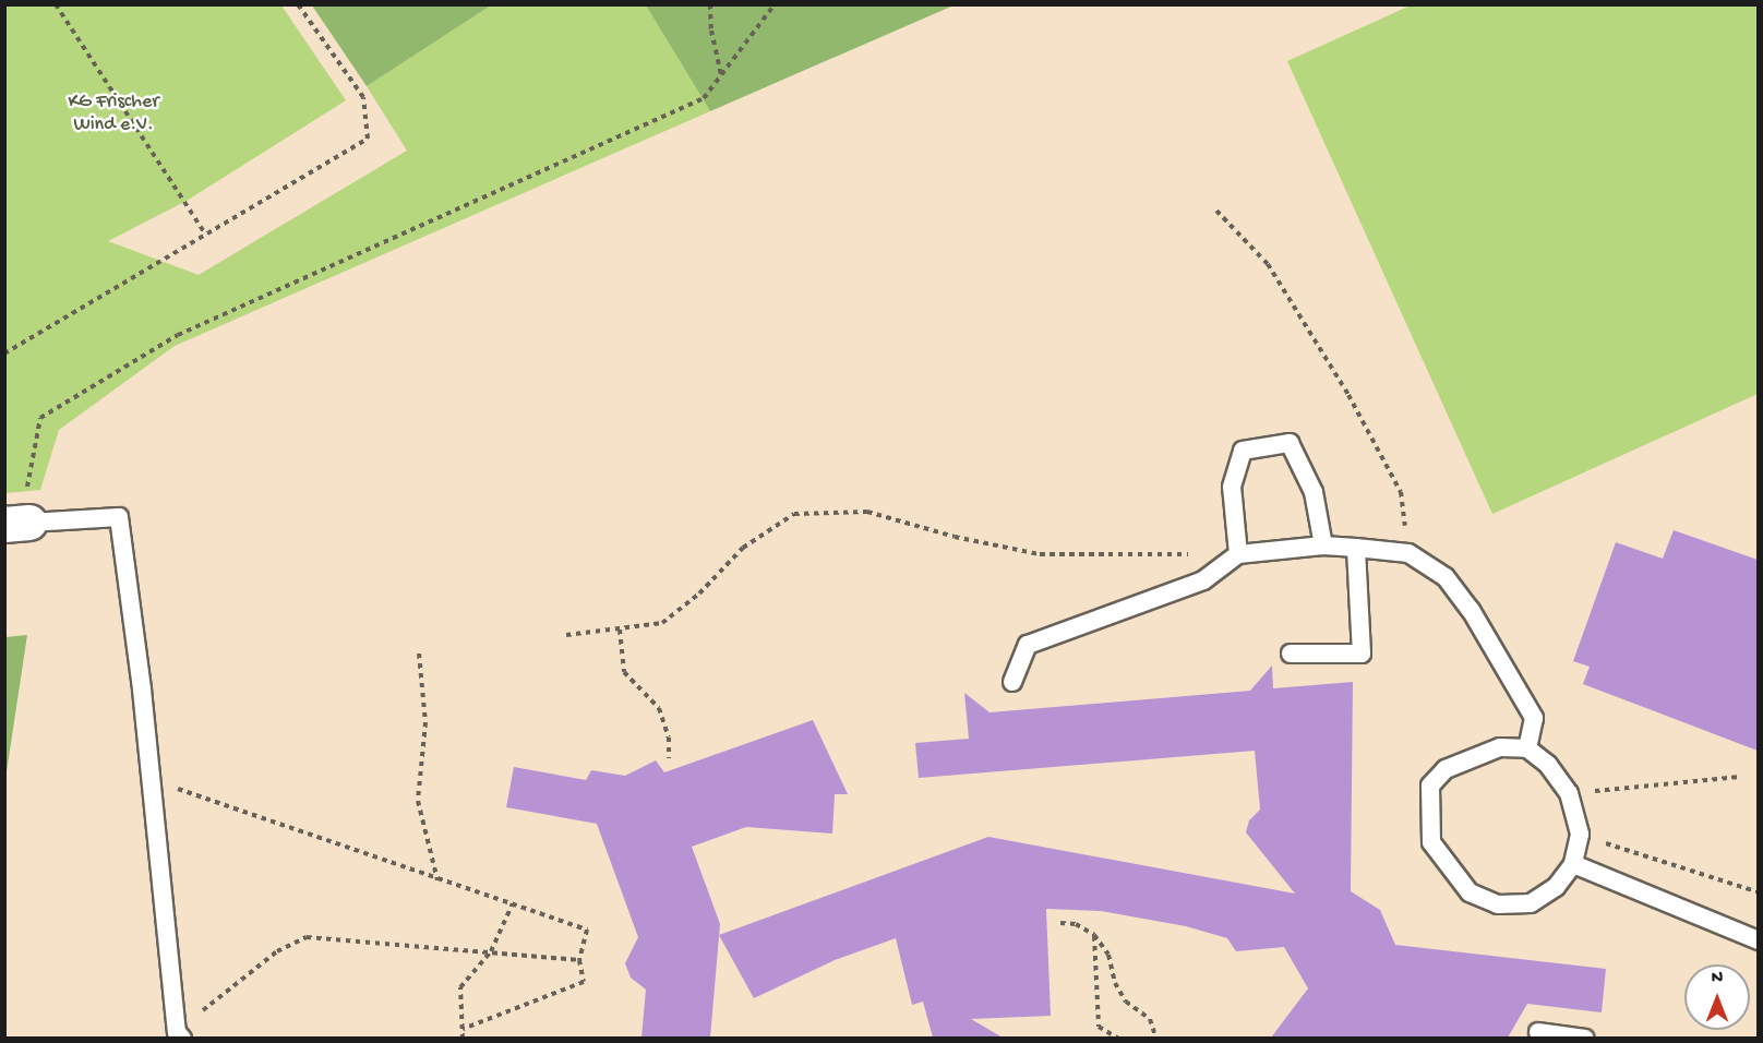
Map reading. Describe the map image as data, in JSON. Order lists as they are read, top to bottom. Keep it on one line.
{"parks":["KG Frischer Wind e.V."],"north":"top"}
